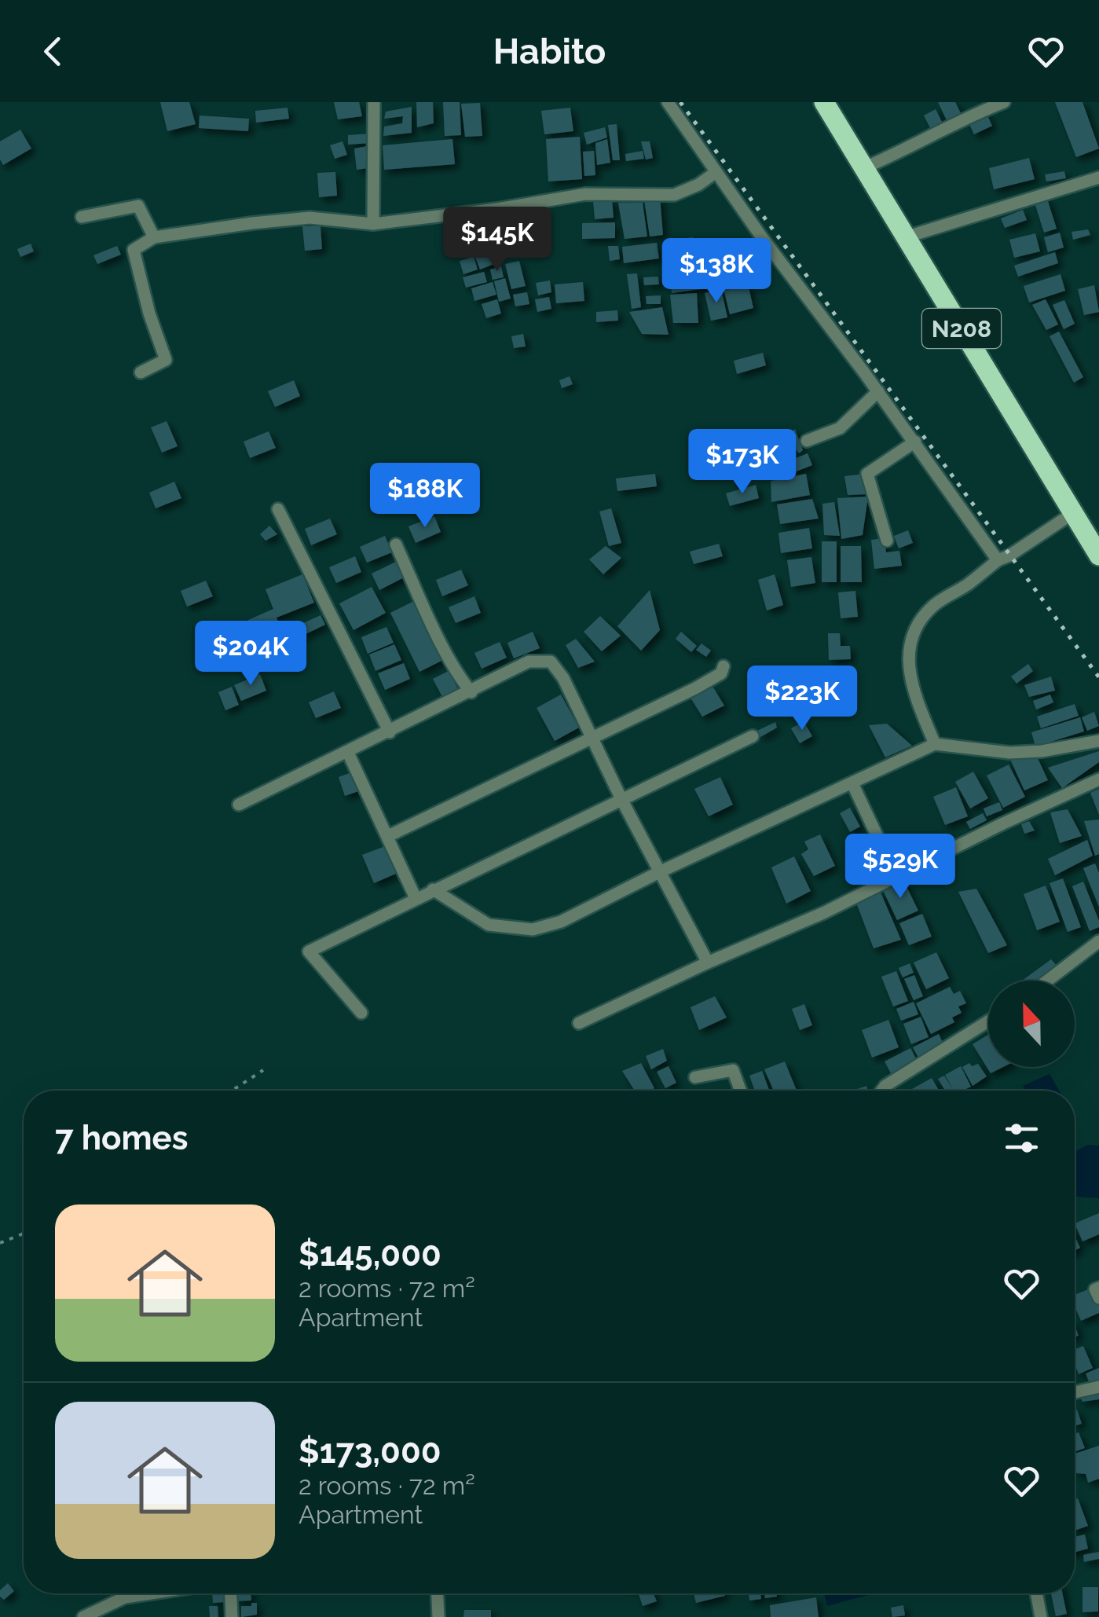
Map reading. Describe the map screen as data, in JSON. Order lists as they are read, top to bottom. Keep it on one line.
{"streets":{"highway":["N208"]},"north":"top","page":{"header":"Habito","price":["$145K","$138K","$173K","$188K","$204K","$223K","$529K"],"heading":"7 homes","list":[{"name":"$145,000","note":"2 rooms · 72 m² · Apartment"},{"name":"$173,000","note":"2 rooms · 72 m² · Apartment"}]}}
